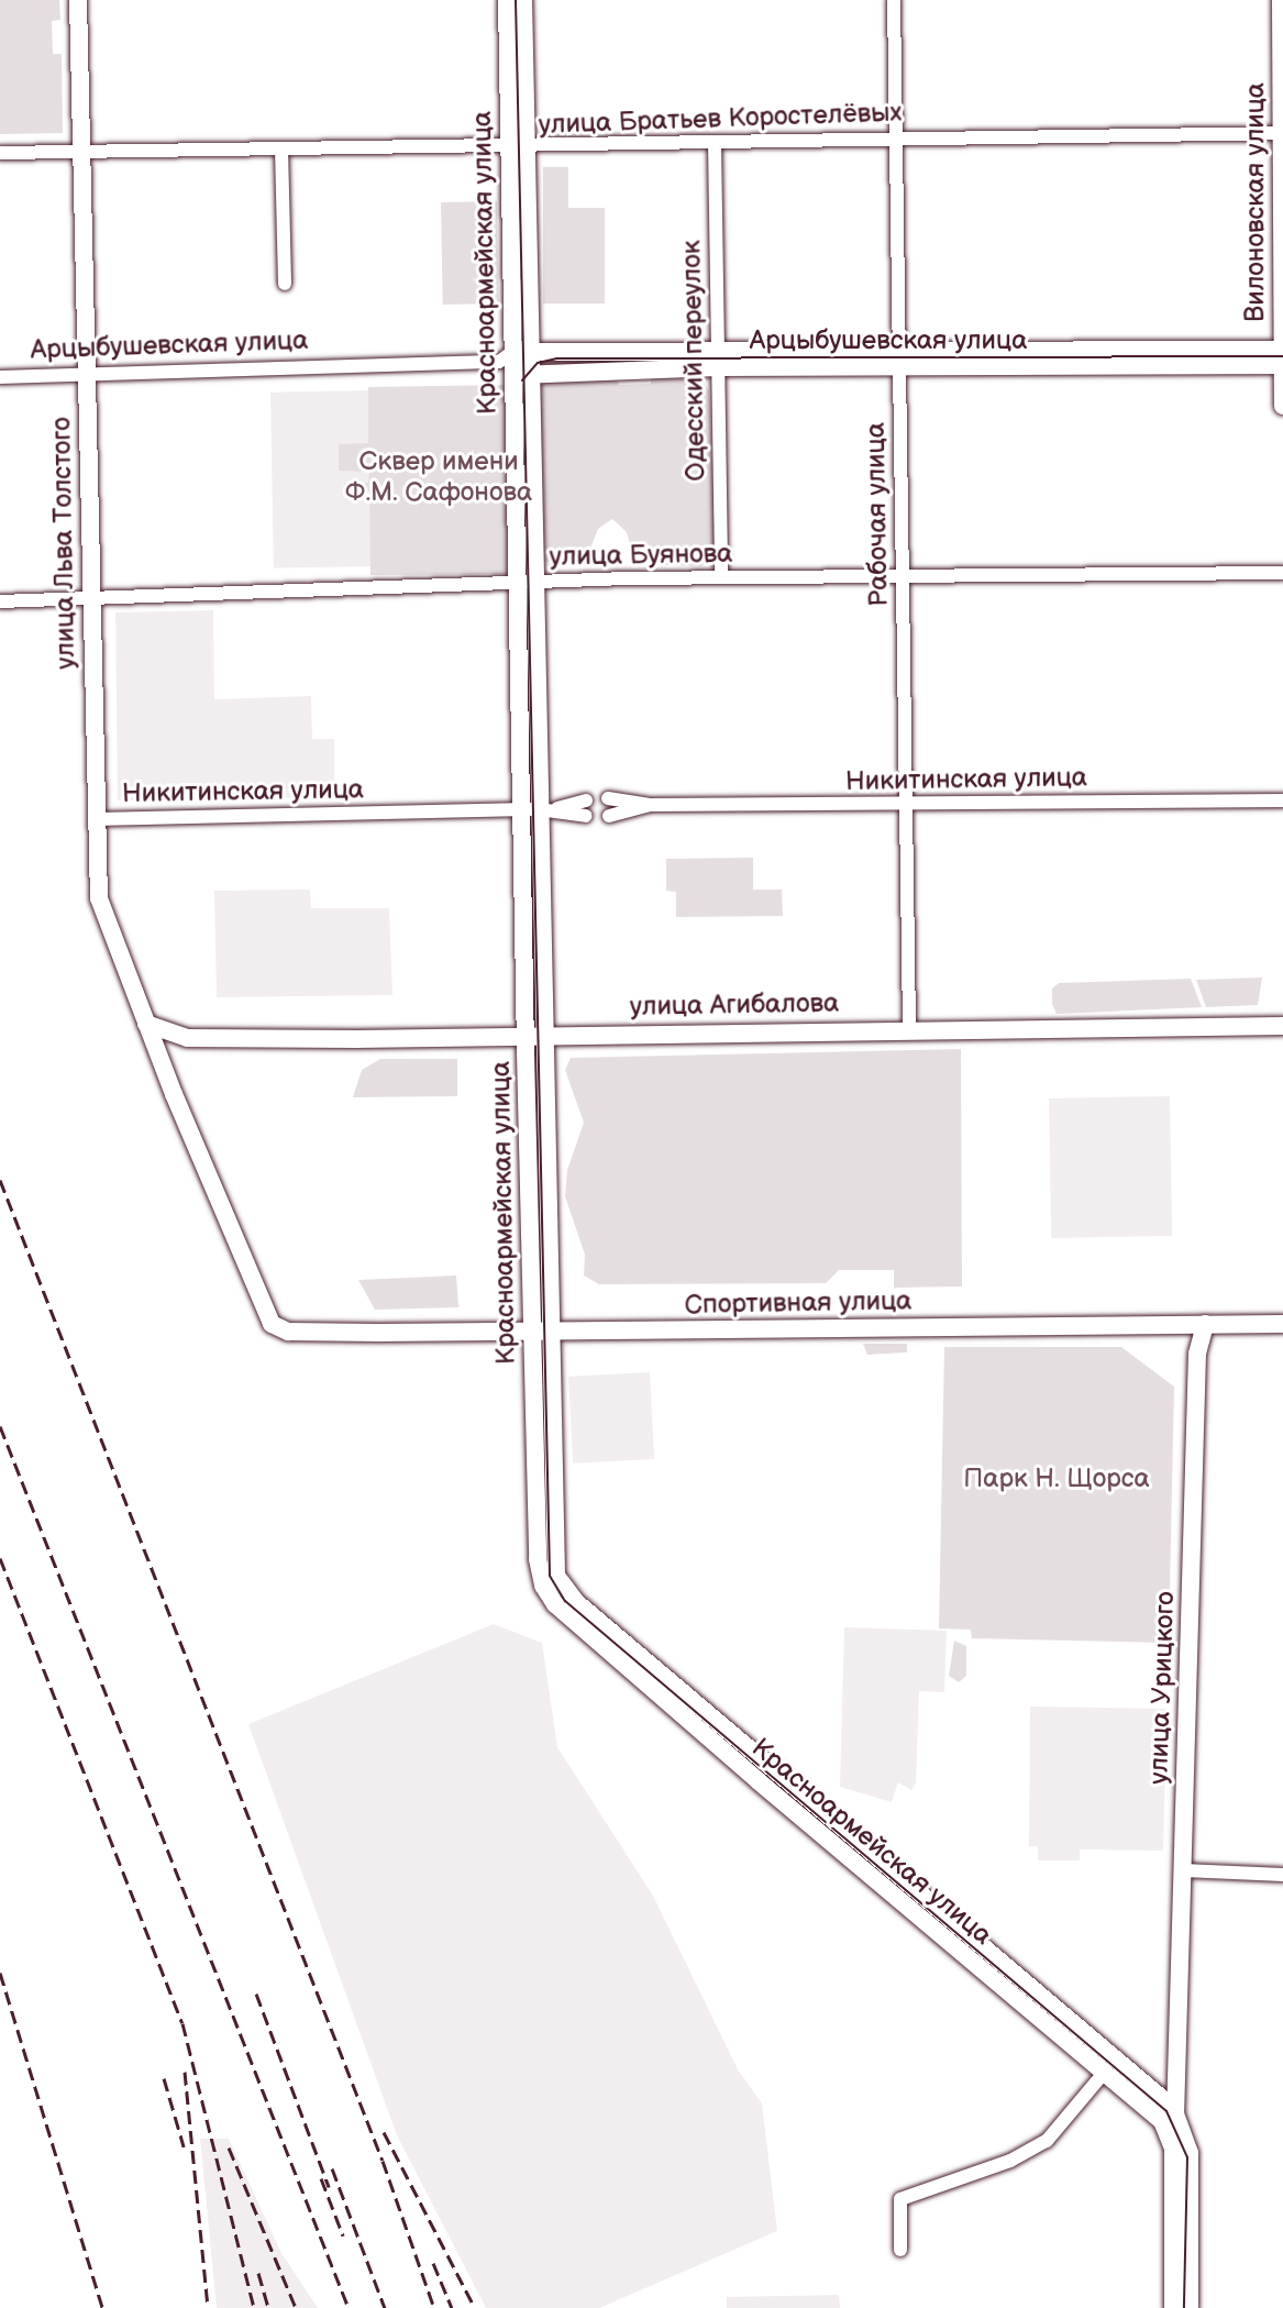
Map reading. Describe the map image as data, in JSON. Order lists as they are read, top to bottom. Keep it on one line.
{"streets":{"main road":["Вилоновская улица","Красноармейская улица","Арцыбушевская улица","улица Льва Толстого","улица Агибалова","Спортивная улица","улица Урицкого"],"street":["улица Братьев Коростелёвых","Одесский переулок","Рабочая улица","улица Буянова","Никитинская улица"]},"crossings":[["улица Братьев Коростелёвых","Вилоновская улица"],["улица Братьев Коростелёвых","Красноармейская улица"],["улица Братьев Коростелёвых","Одесский переулок"],["улица Братьев Коростелёвых","Рабочая улица"],["улица Братьев Коростелёвых","улица Льва Толстого"],["Вилоновская улица","Арцыбушевская улица"],["Красноармейская улица","Арцыбушевская улица"],["Красноармейская улица","улица Буянова"],["Красноармейская улица","Никитинская улица"],["Красноармейская улица","улица Агибалова"],["Красноармейская улица","Спортивная улица"],["Арцыбушевская улица","Одесский переулок"],["Арцыбушевская улица","Рабочая улица"],["Арцыбушевская улица","улица Льва Толстого"],["Одесский переулок","улица Буянова"],["Рабочая улица","улица Буянова"],["Рабочая улица","Никитинская улица"],["Рабочая улица","улица Агибалова"],["улица Льва Толстого","улица Буянова"],["улица Льва Толстого","Никитинская улица"],["улица Льва Толстого","улица Агибалова"],["улица Льва Толстого","Спортивная улица"],["Спортивная улица","улица Урицкого"]],"parks":["Cквер имени Ф.М. Сафонова","Парк Н. Щорса"]}
